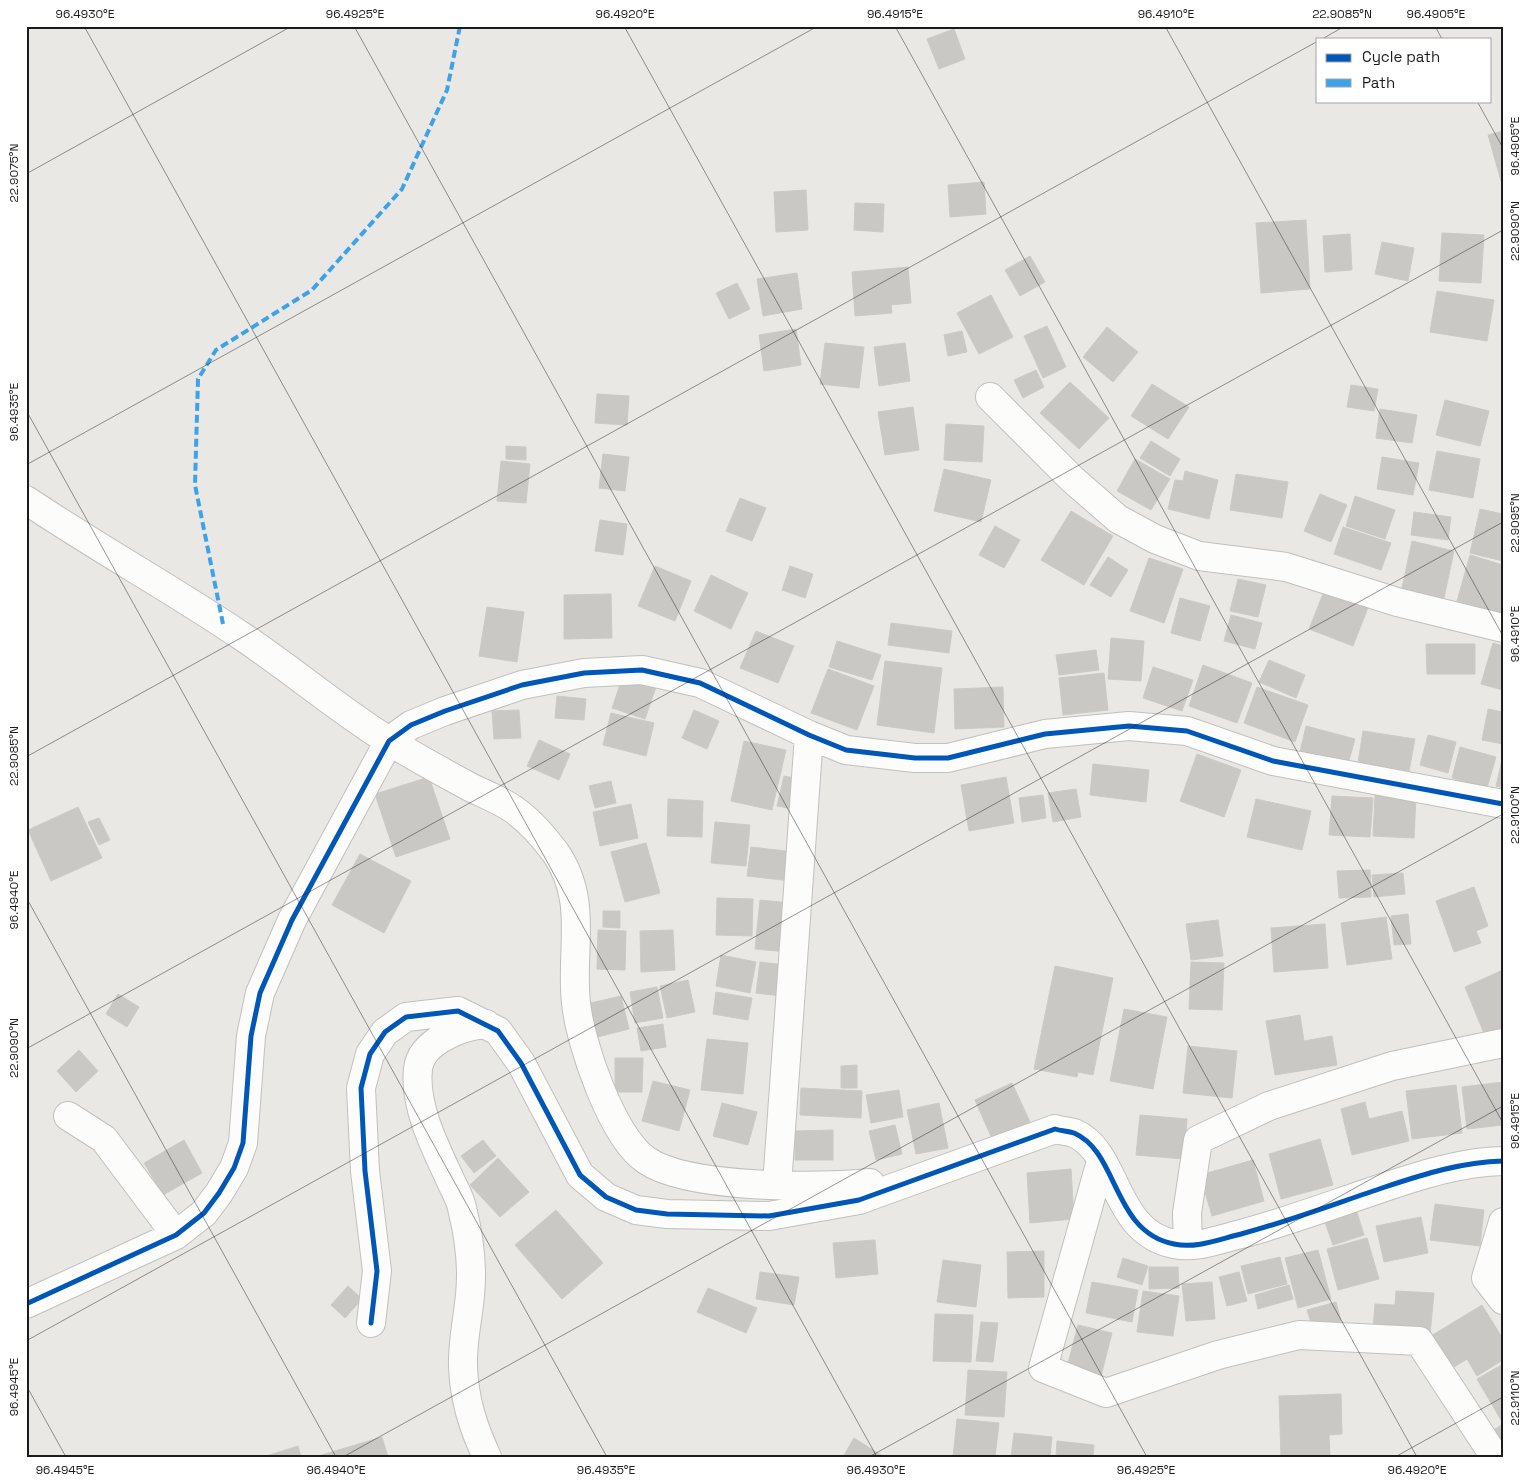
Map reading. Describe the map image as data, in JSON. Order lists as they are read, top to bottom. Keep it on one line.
{"legend":["Cycle path","Path"],"coordinates":["96.4930°E","96.4925°E","96.4920°E","96.4915°E","96.4910°E","22.9085°N","96.4905°E","22.9075°N","22.9090°N","96.4935°E","22.9095°N","22.9100°N","96.4940°E","96.4945°E","22.9110°N"]}
